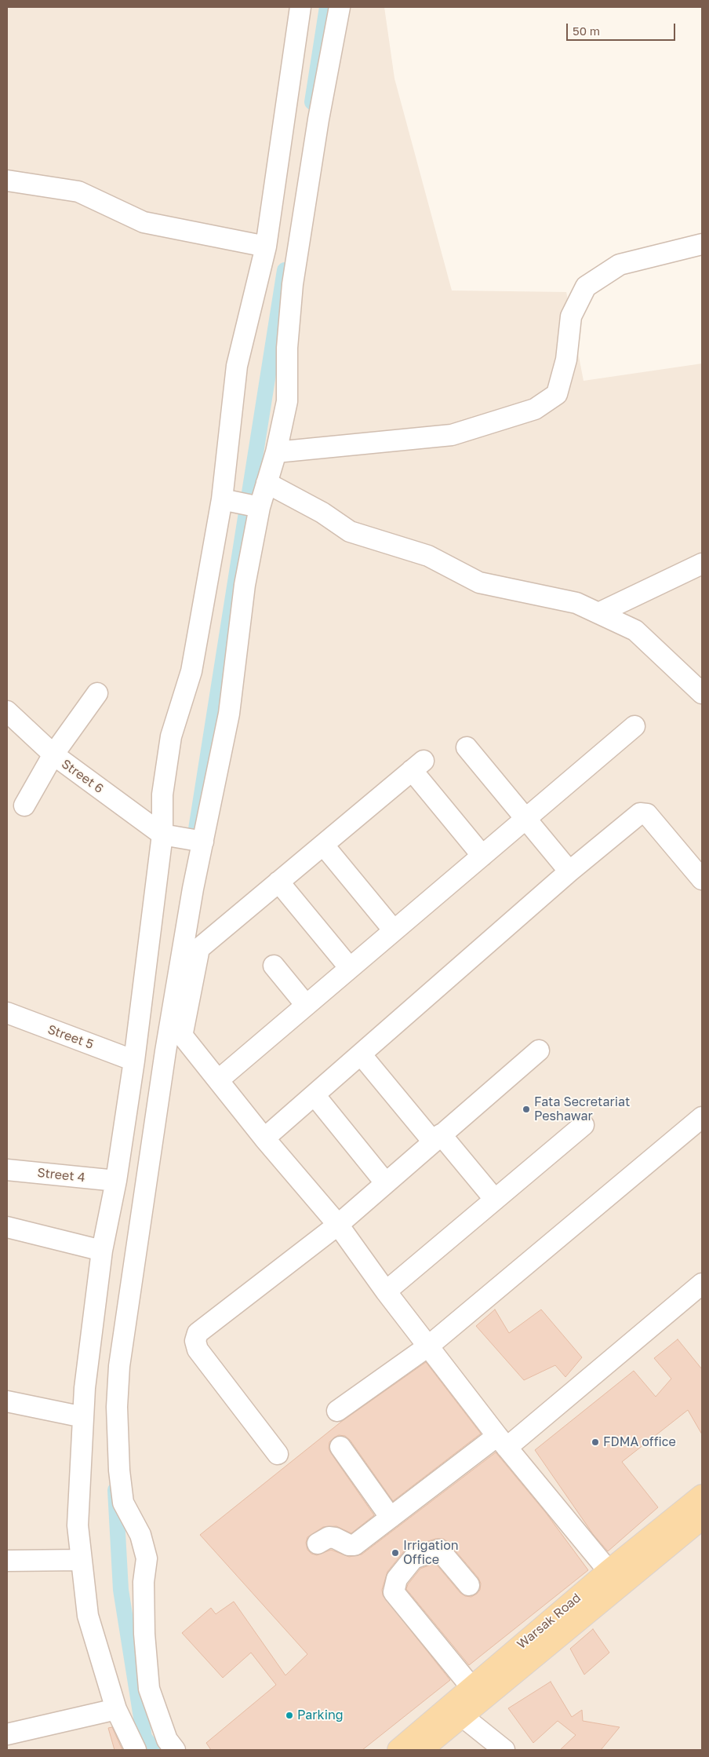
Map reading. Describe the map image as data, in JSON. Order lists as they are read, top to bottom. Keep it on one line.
{"streets":{"main road":["Warsak Road"],"street":["Street 6","Street 5","Street 4"]},"places":["Fata Secretariat Peshawar","FDMA office","Irrigation Office","Parking"],"scale_bar":"50 m"}
